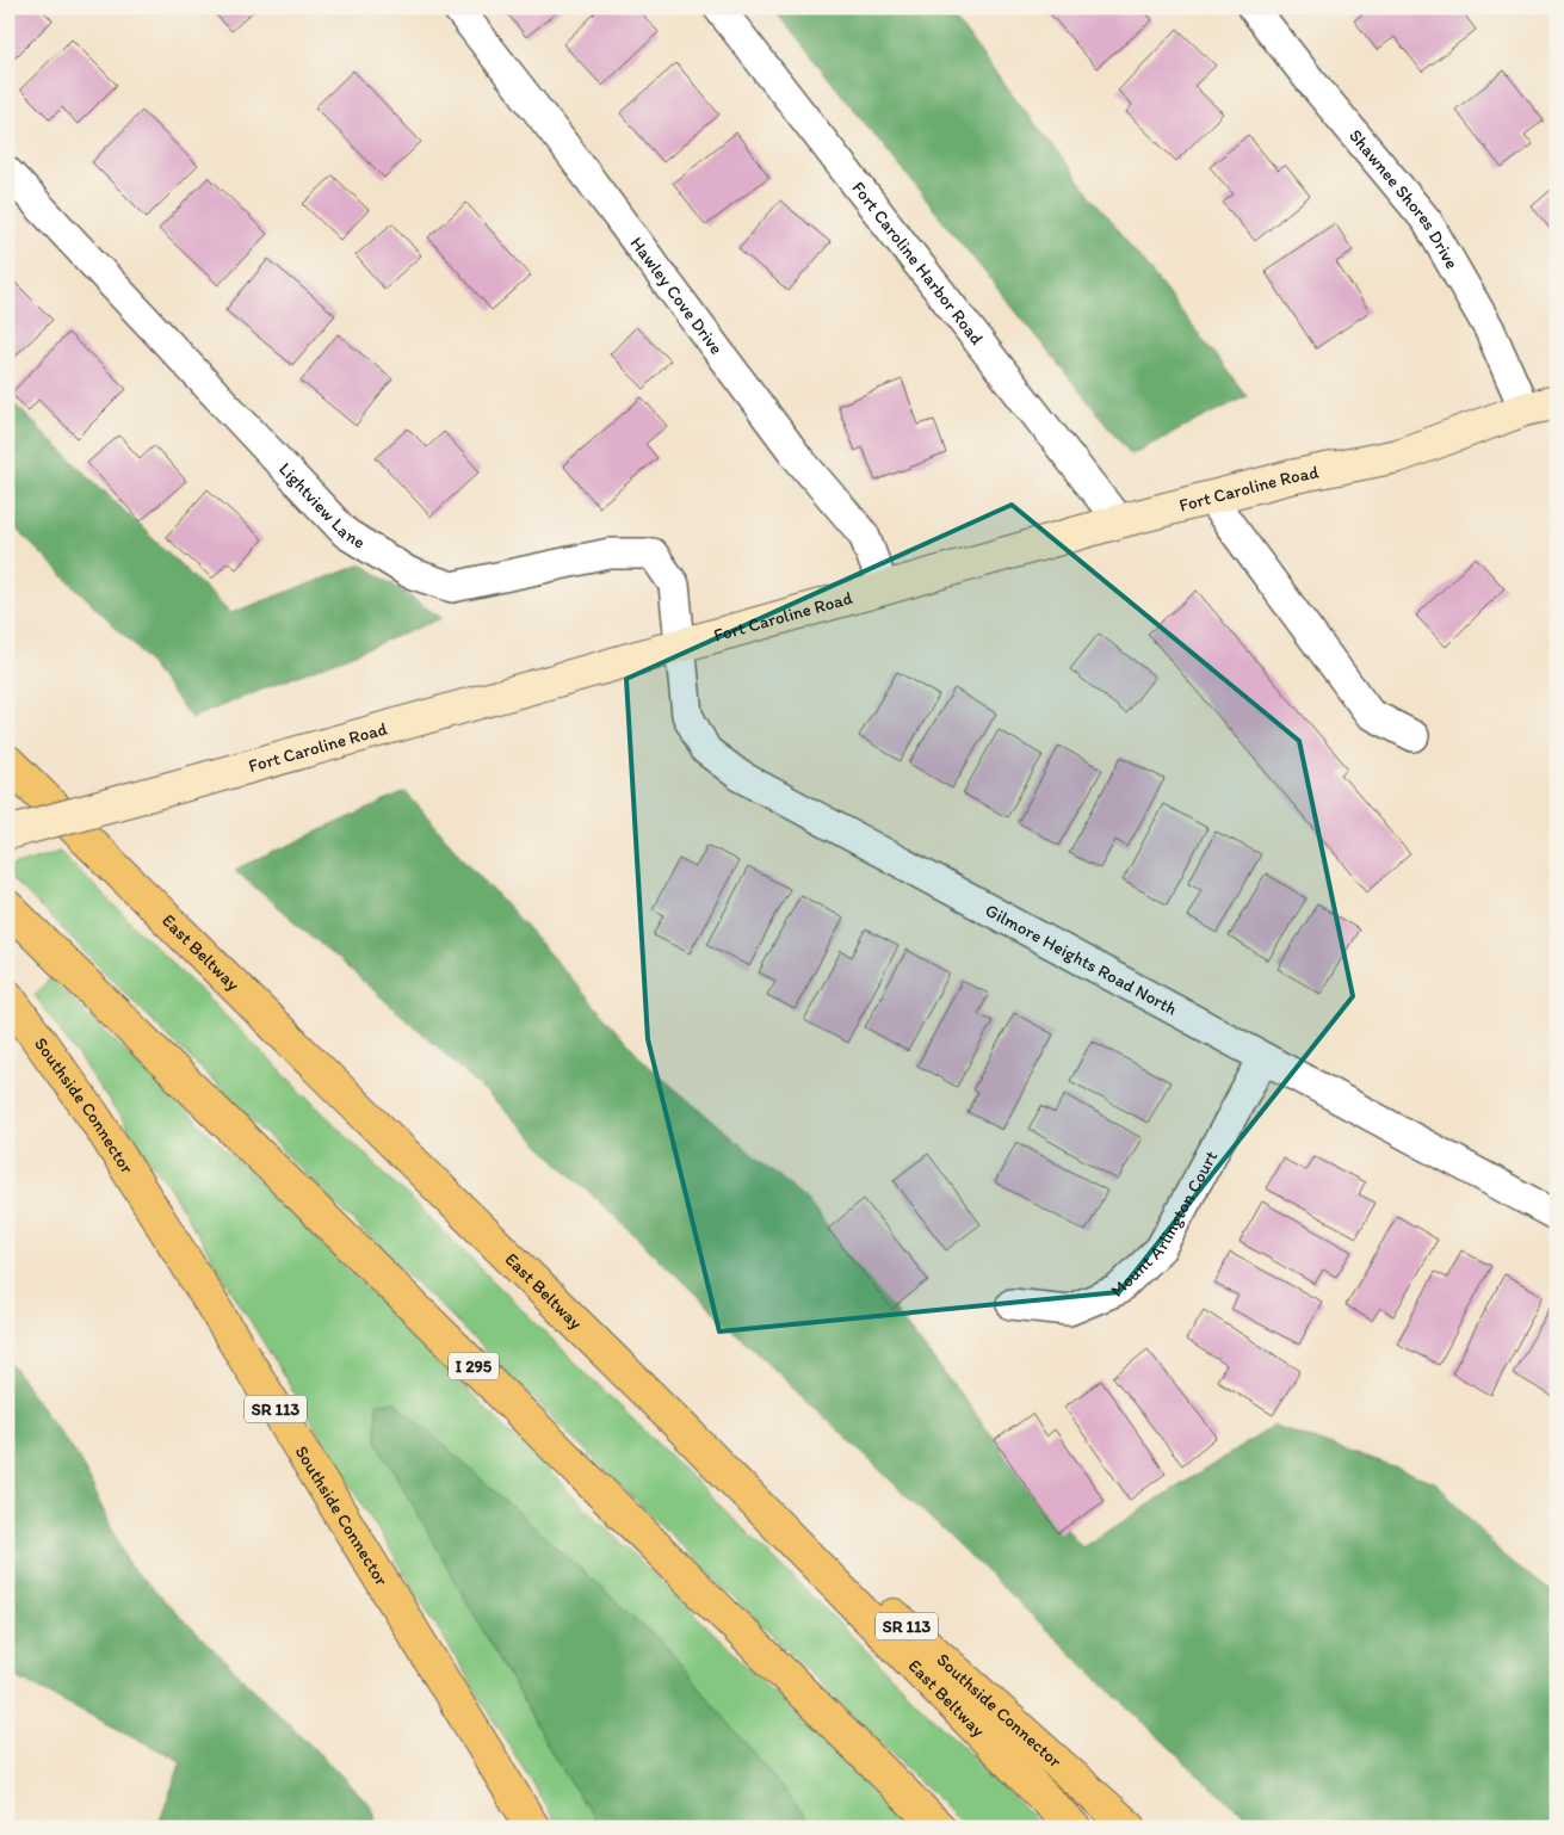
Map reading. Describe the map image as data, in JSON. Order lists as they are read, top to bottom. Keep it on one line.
{"streets":{"highway":["East Beltway","Southside Connector","I 295","SR 113"],"street":["Shawnee Shores Drive","Fort Caroline Harbor Road","Hawley Cove Drive","Fort Caroline Road","Lightview Lane","Gilmore Heights Road North","Mount Arlington Court"]},"crossings":[["Shawnee Shores Drive","Fort Caroline Road"],["Fort Caroline Harbor Road","Fort Caroline Road"],["Hawley Cove Drive","Fort Caroline Road"],["Fort Caroline Road","Lightview Lane"],["Fort Caroline Road","Gilmore Heights Road North"],["Lightview Lane","Gilmore Heights Road North"],["East Beltway","Southside Connector"],["Gilmore Heights Road North","Mount Arlington Court"]]}
